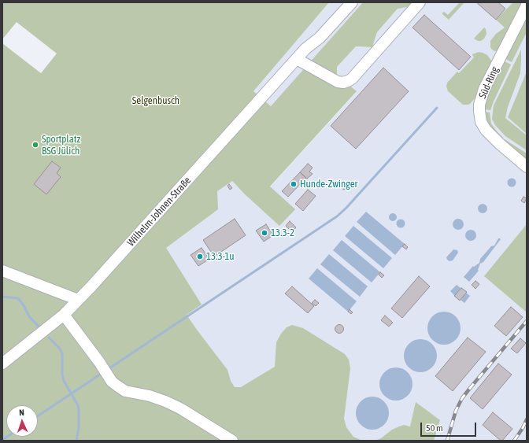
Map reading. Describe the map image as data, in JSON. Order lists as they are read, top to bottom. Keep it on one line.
{"streets":{"street":["Süd-Ring","Wilhelm-Johnen-Straße"]},"parks":["Selgenbusch"],"places":["Sportplatz BSG Jülich","Hunde-Zwinger","13.3-2","13.3-1u"],"scale_bar":"50 m","north":"top"}
